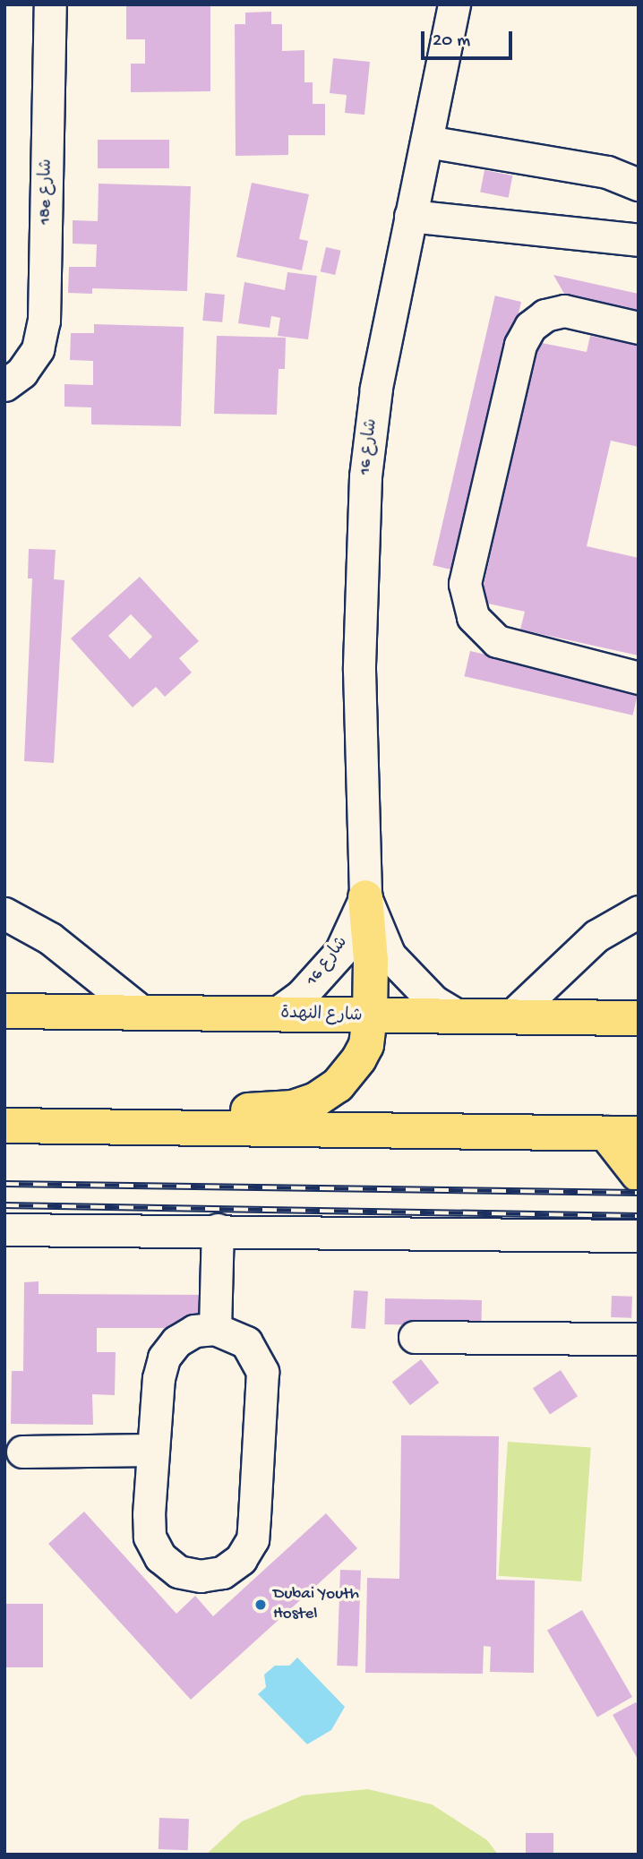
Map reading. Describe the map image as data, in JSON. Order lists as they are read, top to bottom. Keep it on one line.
{"streets":{"main road":["شارع النهدة"],"street":["18e شارع","شارع 16"]},"crossings":[["شارع 16","شارع النهدة"]],"places":["Dubai Youth Hostel"],"scale_bar":"20 m"}
